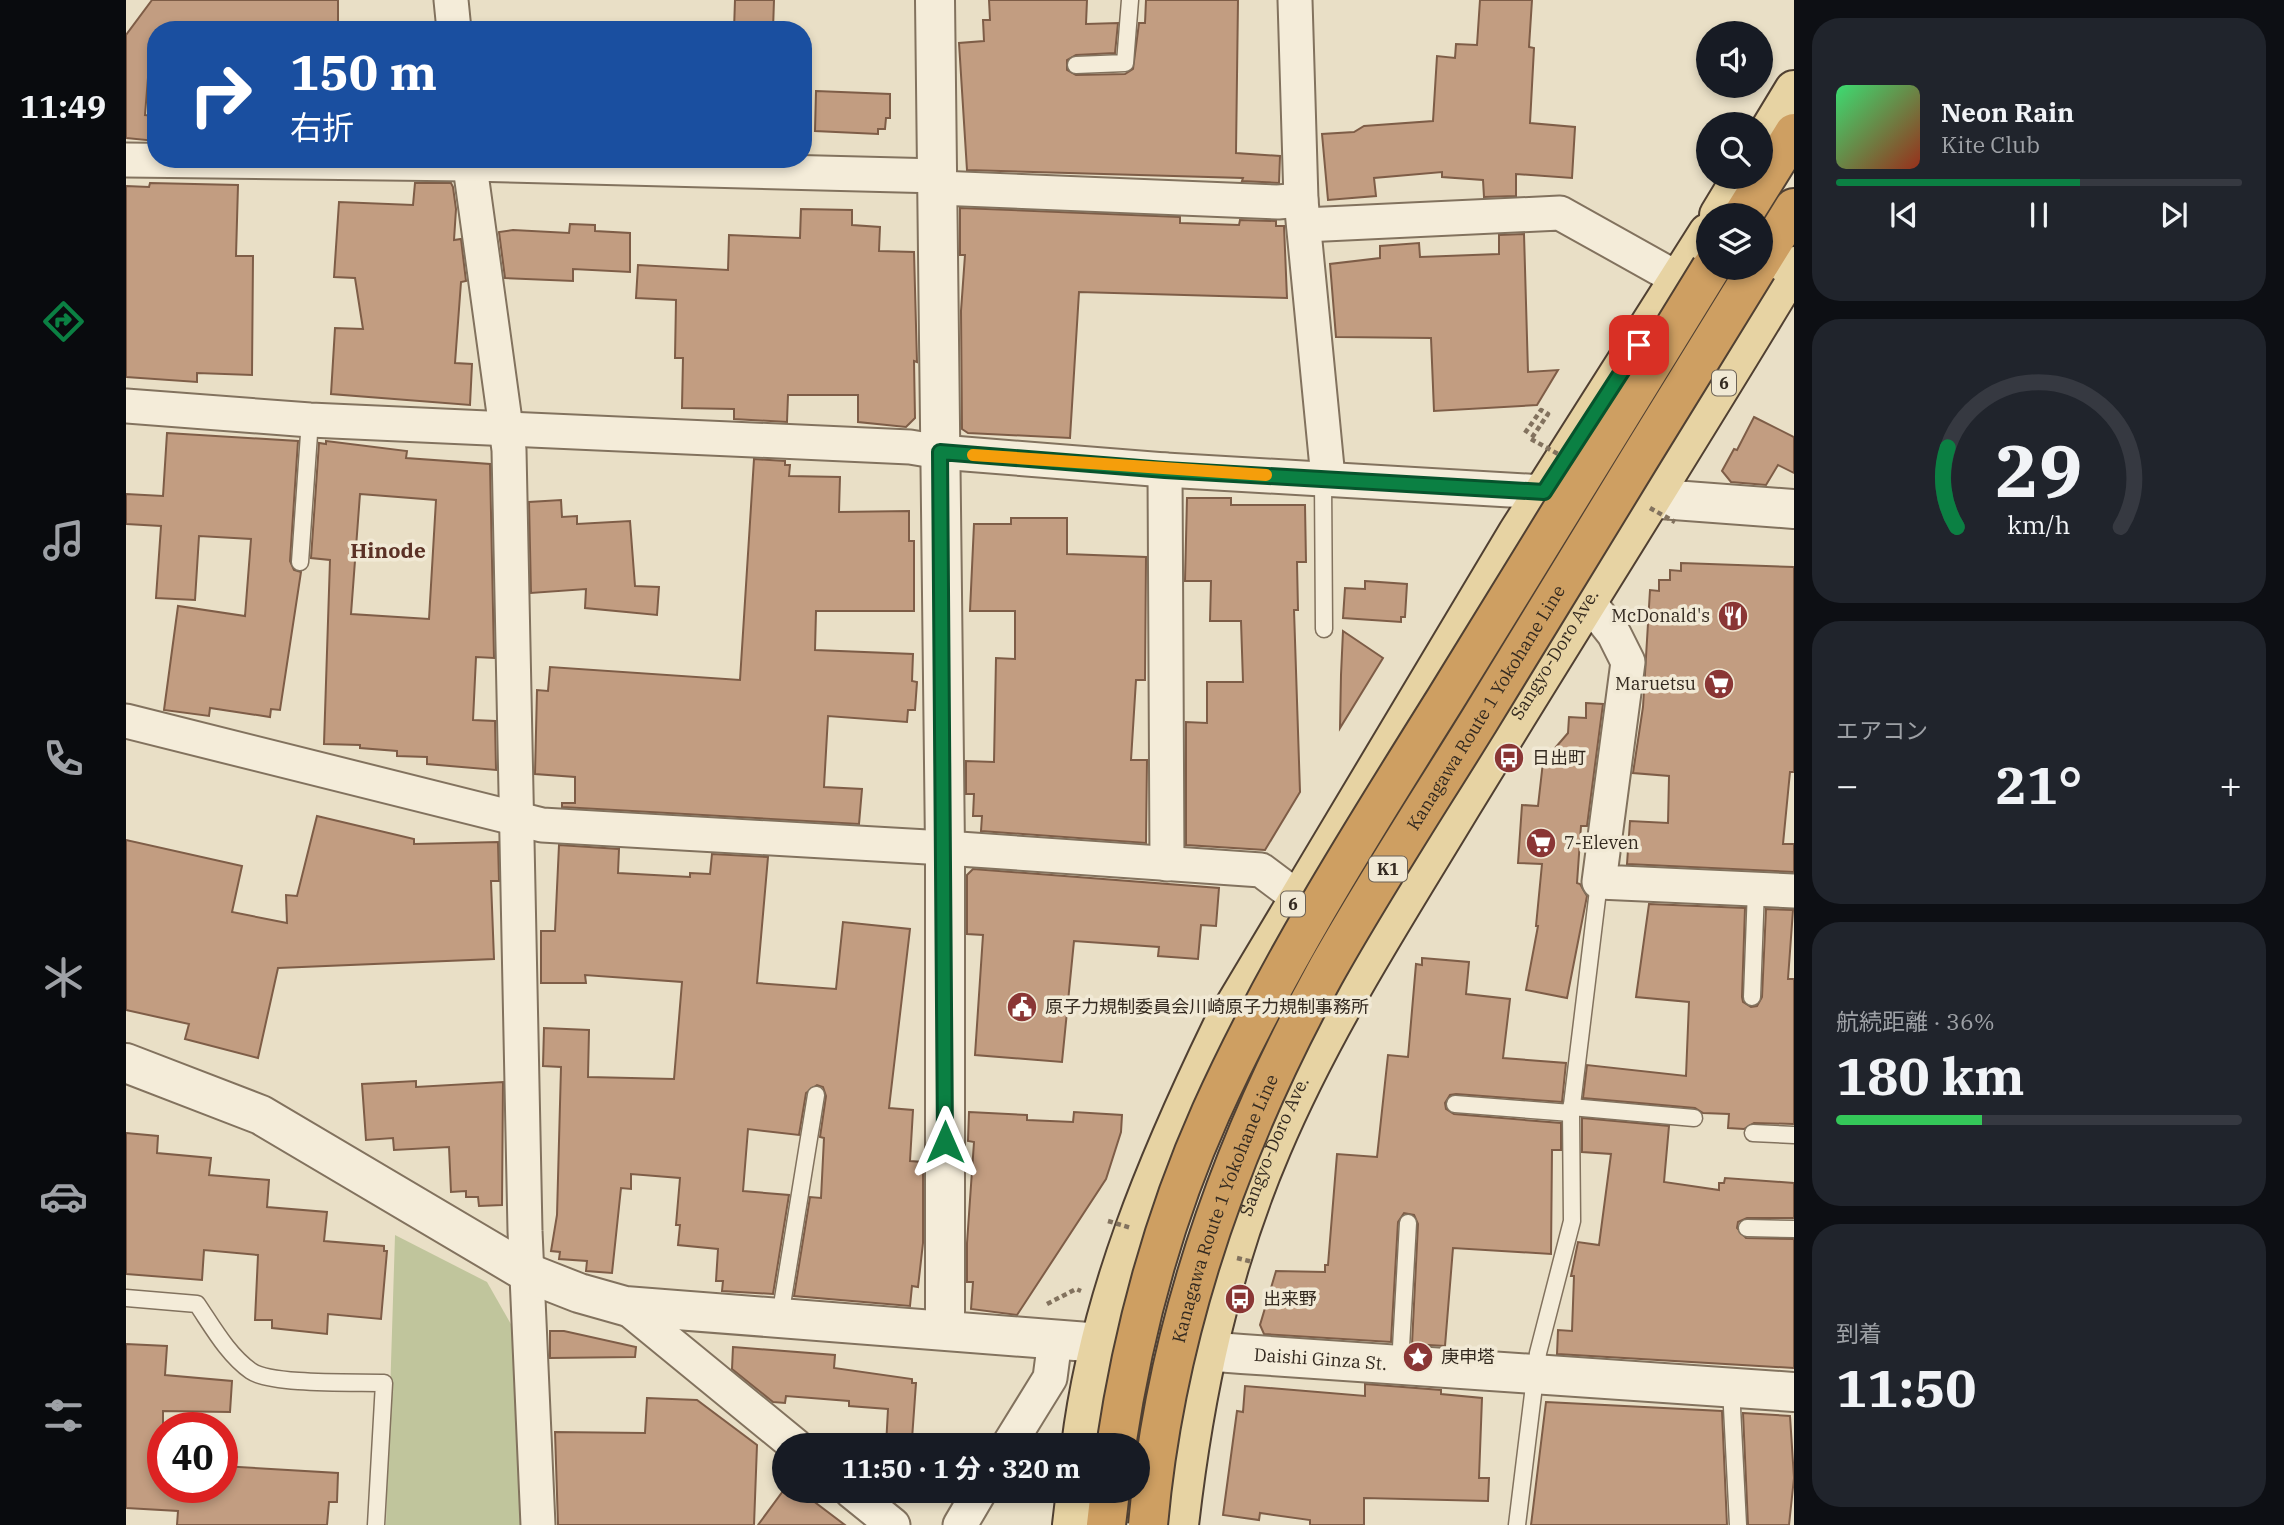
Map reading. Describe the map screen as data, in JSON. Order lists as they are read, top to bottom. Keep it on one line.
{"streets":{"highway":["Kanagawa Route 1 Yokohane Line","K1"],"main road":["6","Sangyo-Doro Ave."],"street":["Daishi Ginza St."]},"crossings":[["6","K1"],["6","Daishi Ginza St."],["Sangyo-Doro Ave.","Daishi Ginza St."]],"districts":["Hinode"],"places":{"restaurant":["McDonald's"],"supermarket":["Maruetsu","7-Eleven"],"bus stop":["日出町","出来野"],"public building":["原子力規制委員会川崎原子力規制事務所"],"place":["庚申塔"]},"page":{"tabs":"11:49","turn":["150 m","右折"],"song":["Neon Rain","Kite Club"],"tile":["エアコン",["航続距離 · 36%","180 km"],["到着","11:50"]],"heat":["−","21°","+"],"limit":"40","trip":"11:50 · 1 分 · 320 m","gauge":["29","km/h"]}}
